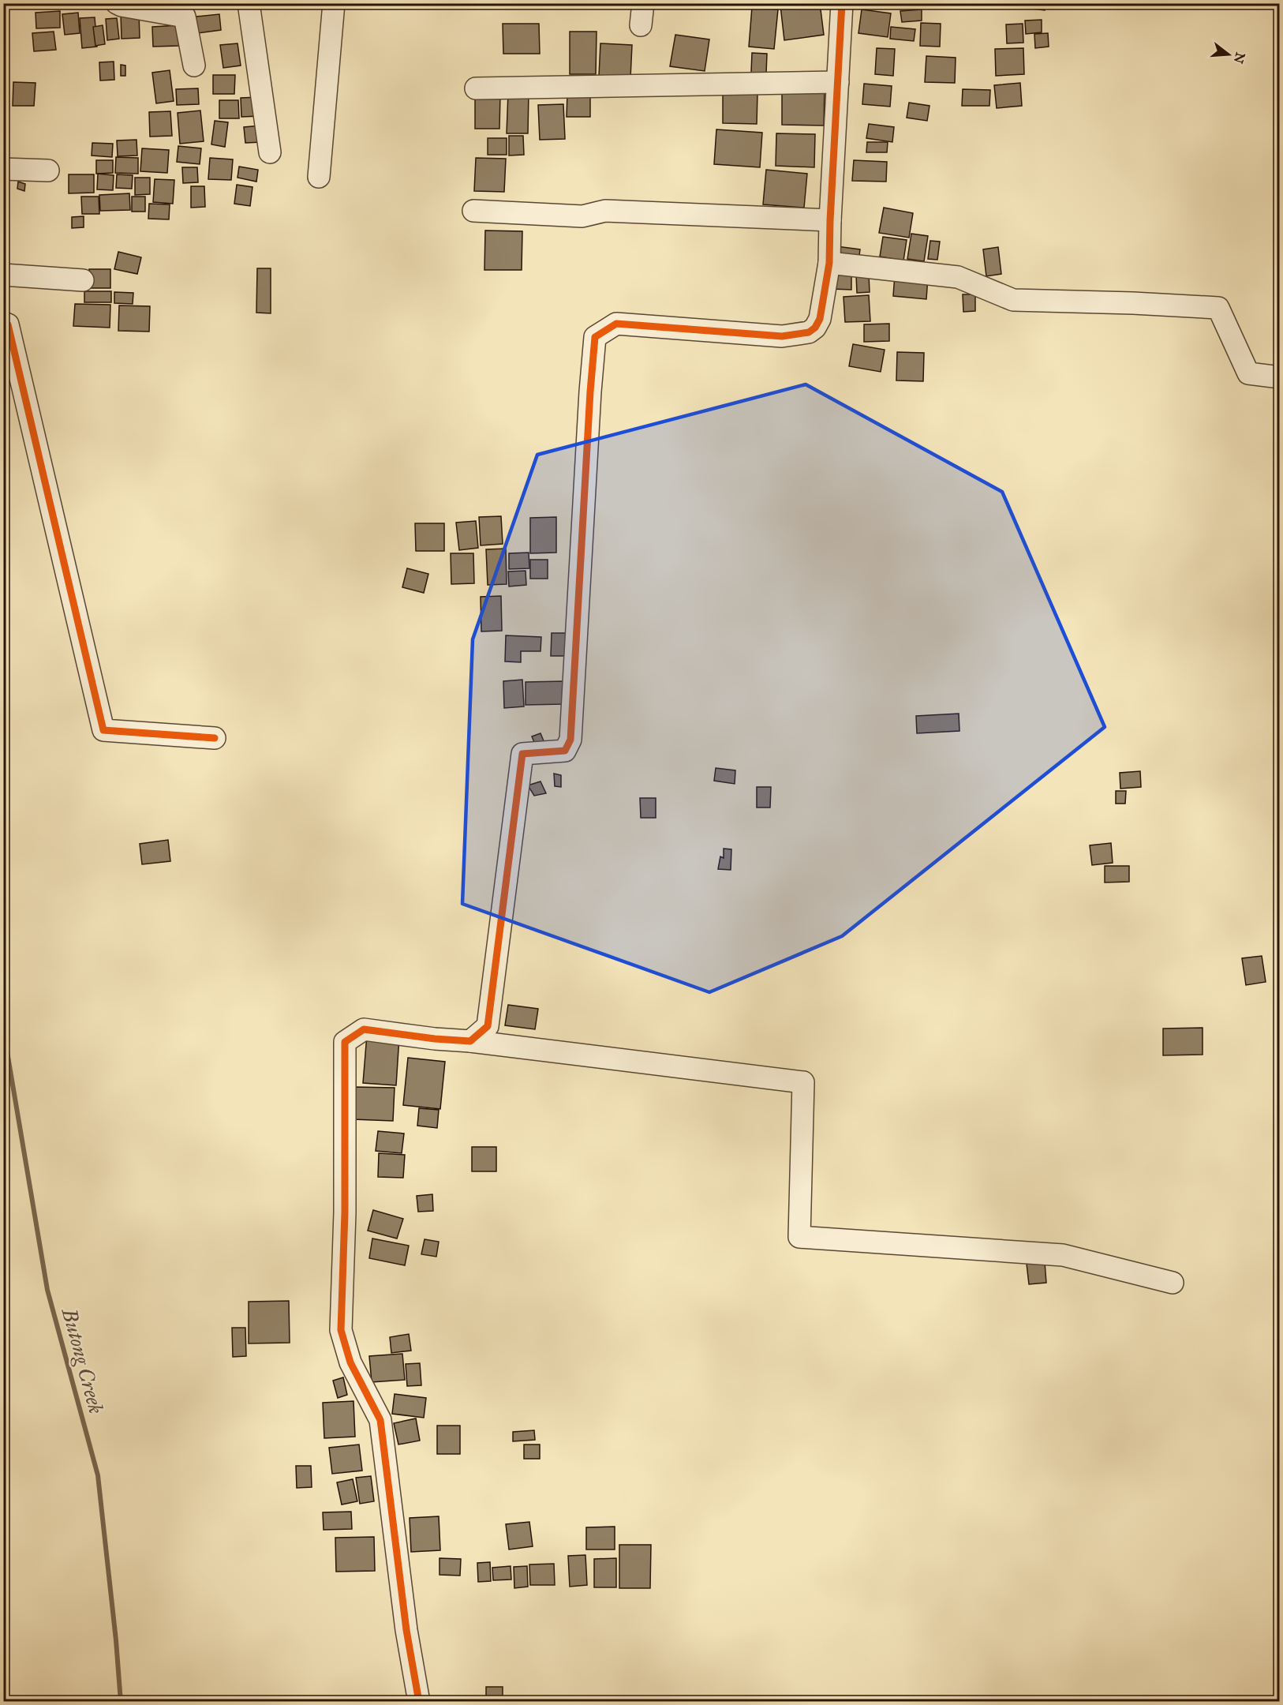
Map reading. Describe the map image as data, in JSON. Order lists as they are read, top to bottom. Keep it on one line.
{"water":["Butong Creek"],"north":"right"}
